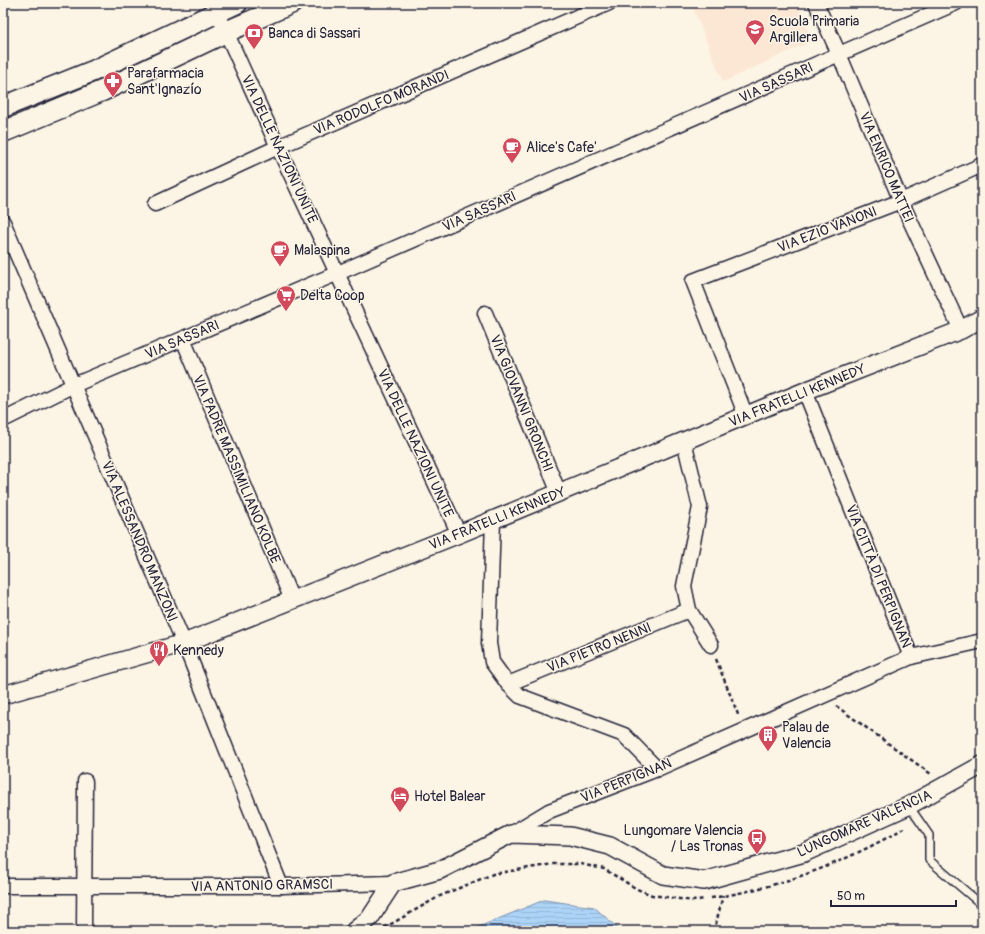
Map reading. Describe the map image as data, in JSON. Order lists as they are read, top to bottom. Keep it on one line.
{"streets":{"street":["VIA SASSARI","VIA RODOLFO MORANDI","VIA DELLE NAZIONI UNITE","VIA ENRICO MATTEI","VIA EZIO VANONI","VIA FRATELLI KENNEDY","VIA GIOVANNI GRONCHI","VIA PADRE MASSIMILIANO KOLBE","VIA ALESSANDRO MANZONI","VIA CITTÀ DI PERPIGNAN","VIA PIETRO NENNI","VIA PERPIGNAN","LUNGOMARE VALENCIA","VIA ANTONIO GRAMSCI"]},"crossings":[["VIA SASSARI","VIA DELLE NAZIONI UNITE"],["VIA SASSARI","VIA ENRICO MATTEI"],["VIA SASSARI","VIA PADRE MASSIMILIANO KOLBE"],["VIA SASSARI","VIA ALESSANDRO MANZONI"],["VIA RODOLFO MORANDI","VIA DELLE NAZIONI UNITE"],["VIA DELLE NAZIONI UNITE","VIA FRATELLI KENNEDY"],["VIA ENRICO MATTEI","VIA EZIO VANONI"],["VIA ENRICO MATTEI","VIA FRATELLI KENNEDY"],["VIA EZIO VANONI","VIA FRATELLI KENNEDY"],["VIA FRATELLI KENNEDY","VIA GIOVANNI GRONCHI"],["VIA FRATELLI KENNEDY","VIA PADRE MASSIMILIANO KOLBE"],["VIA FRATELLI KENNEDY","VIA ALESSANDRO MANZONI"],["VIA FRATELLI KENNEDY","VIA CITTÀ DI PERPIGNAN"],["VIA ALESSANDRO MANZONI","VIA ANTONIO GRAMSCI"],["VIA CITTÀ DI PERPIGNAN","VIA PERPIGNAN"],["VIA PERPIGNAN","LUNGOMARE VALENCIA"],["VIA PERPIGNAN","VIA ANTONIO GRAMSCI"],["LUNGOMARE VALENCIA","VIA ANTONIO GRAMSCI"]],"places":{"school or university":["Scuola Primaria Argillera"],"bank":["Banca di Sassari"],"pharmacy":["Parafarmacia Sant'Ignazío"],"cafe":["Alice's Cafe'","Malaspina"],"supermarket":["Delta Coop"],"restaurant":["Kennedy"],"building":["Palau de Valencia"],"hotel":["Hotel Balear"],"bus stop":["Lungomare Valencia / Las Tronas"]},"scale_bar":"50 m"}
